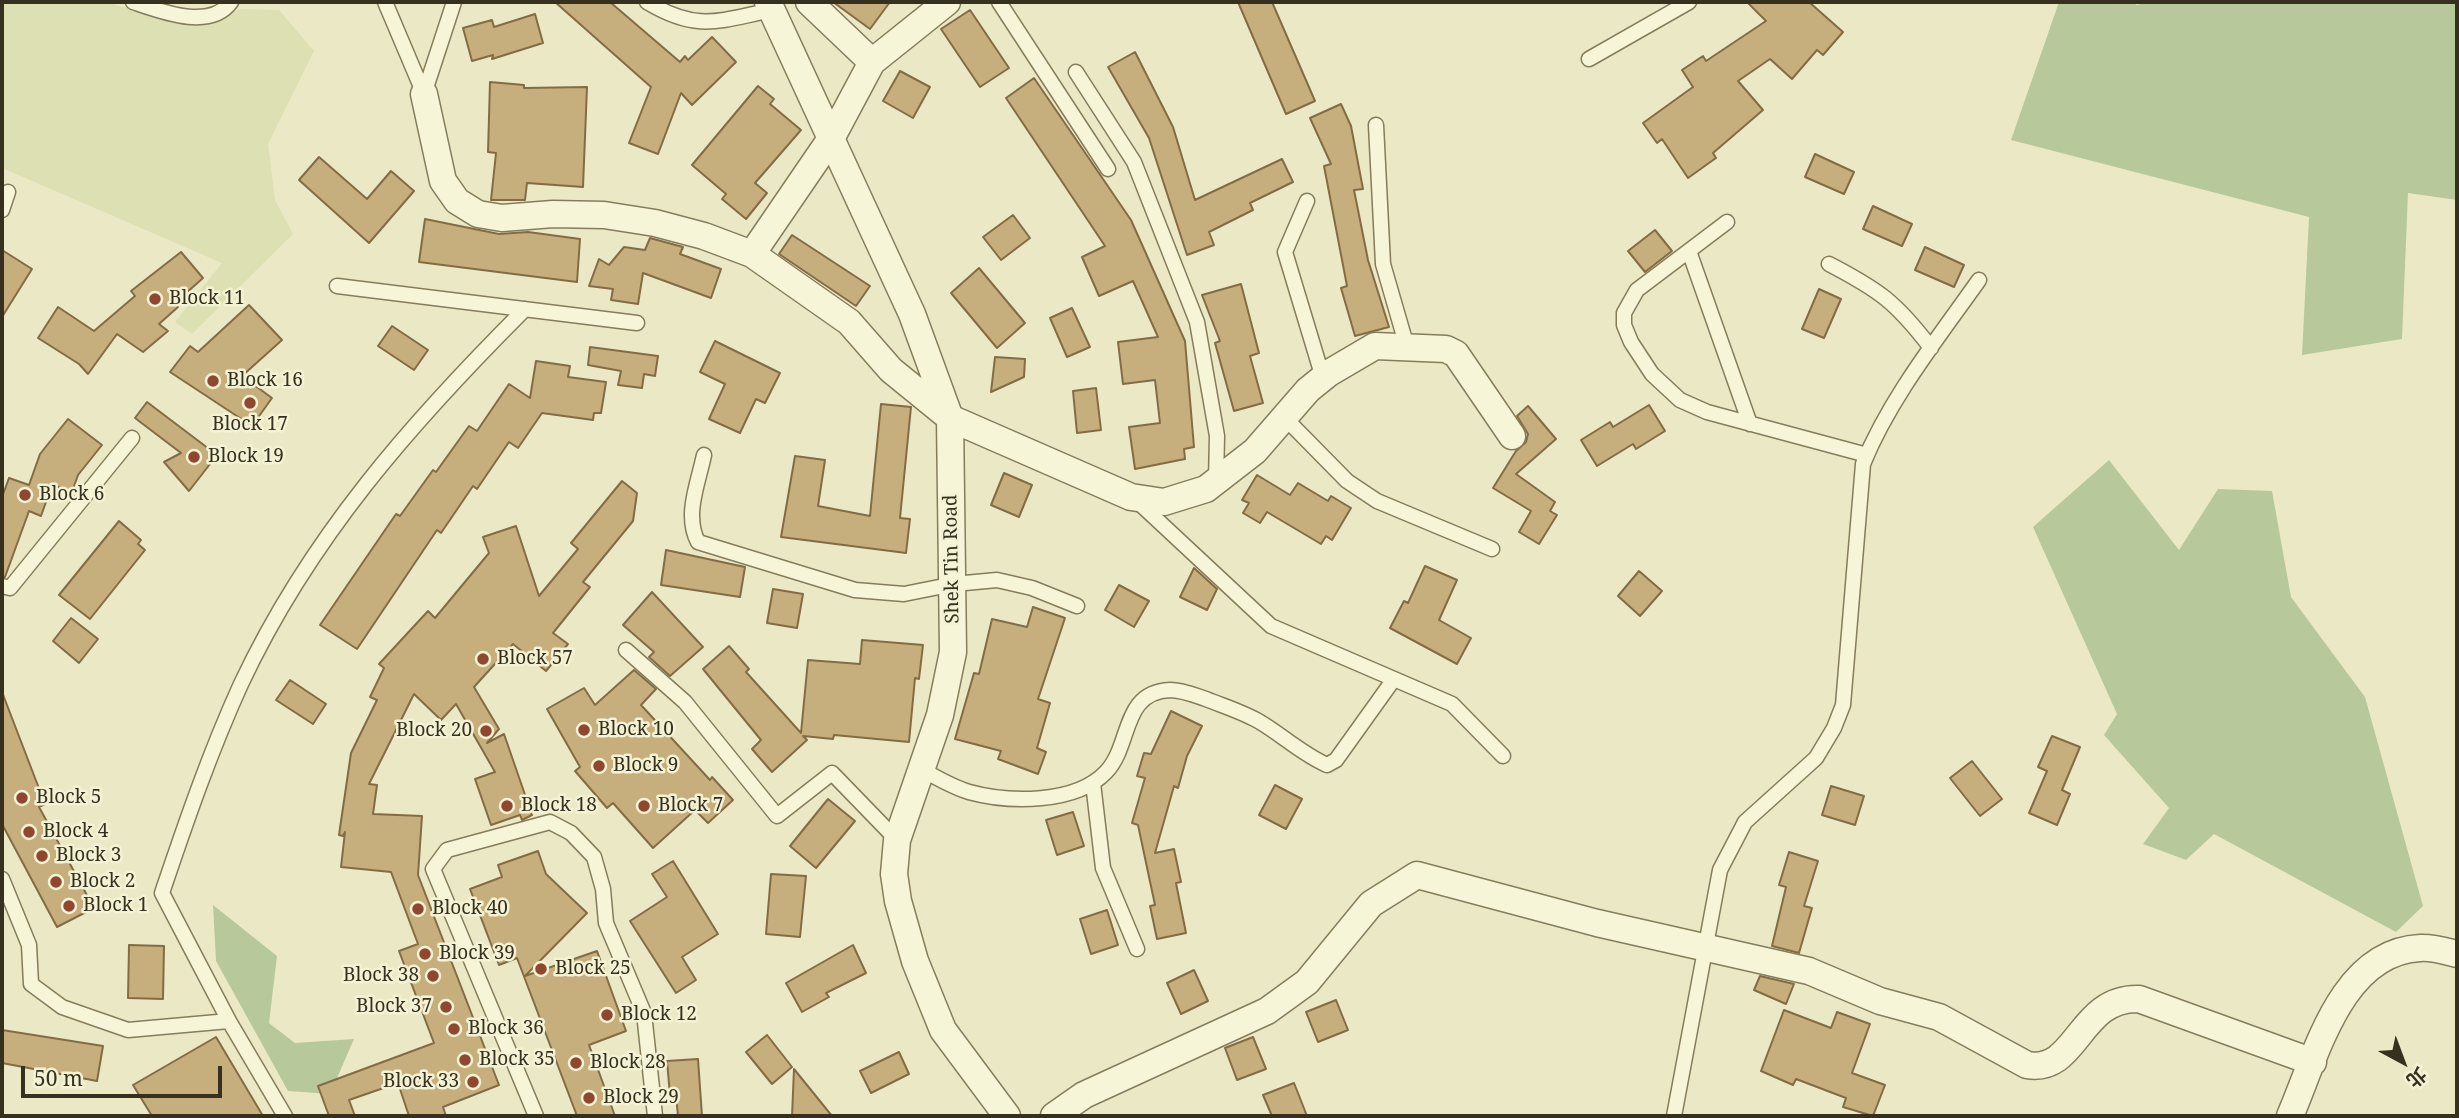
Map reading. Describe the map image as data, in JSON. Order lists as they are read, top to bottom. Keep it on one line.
{"streets":{"street":["Shek Tin Road"]},"places":["Block 11","Block 16","Block 17","Block 19","Block 6","Block 57","Block 10","Block 20","Block 9","Block 5","Block 18","Block 7","Block 4","Block 3","Block 2","Block 1","Block 40","Block 39","Block 25","Block 38","Block 37","Block 12","Block 36","Block 35","Block 28","Block 33","Block 29"],"scale_bar":"50 m","north":"bottom right"}
